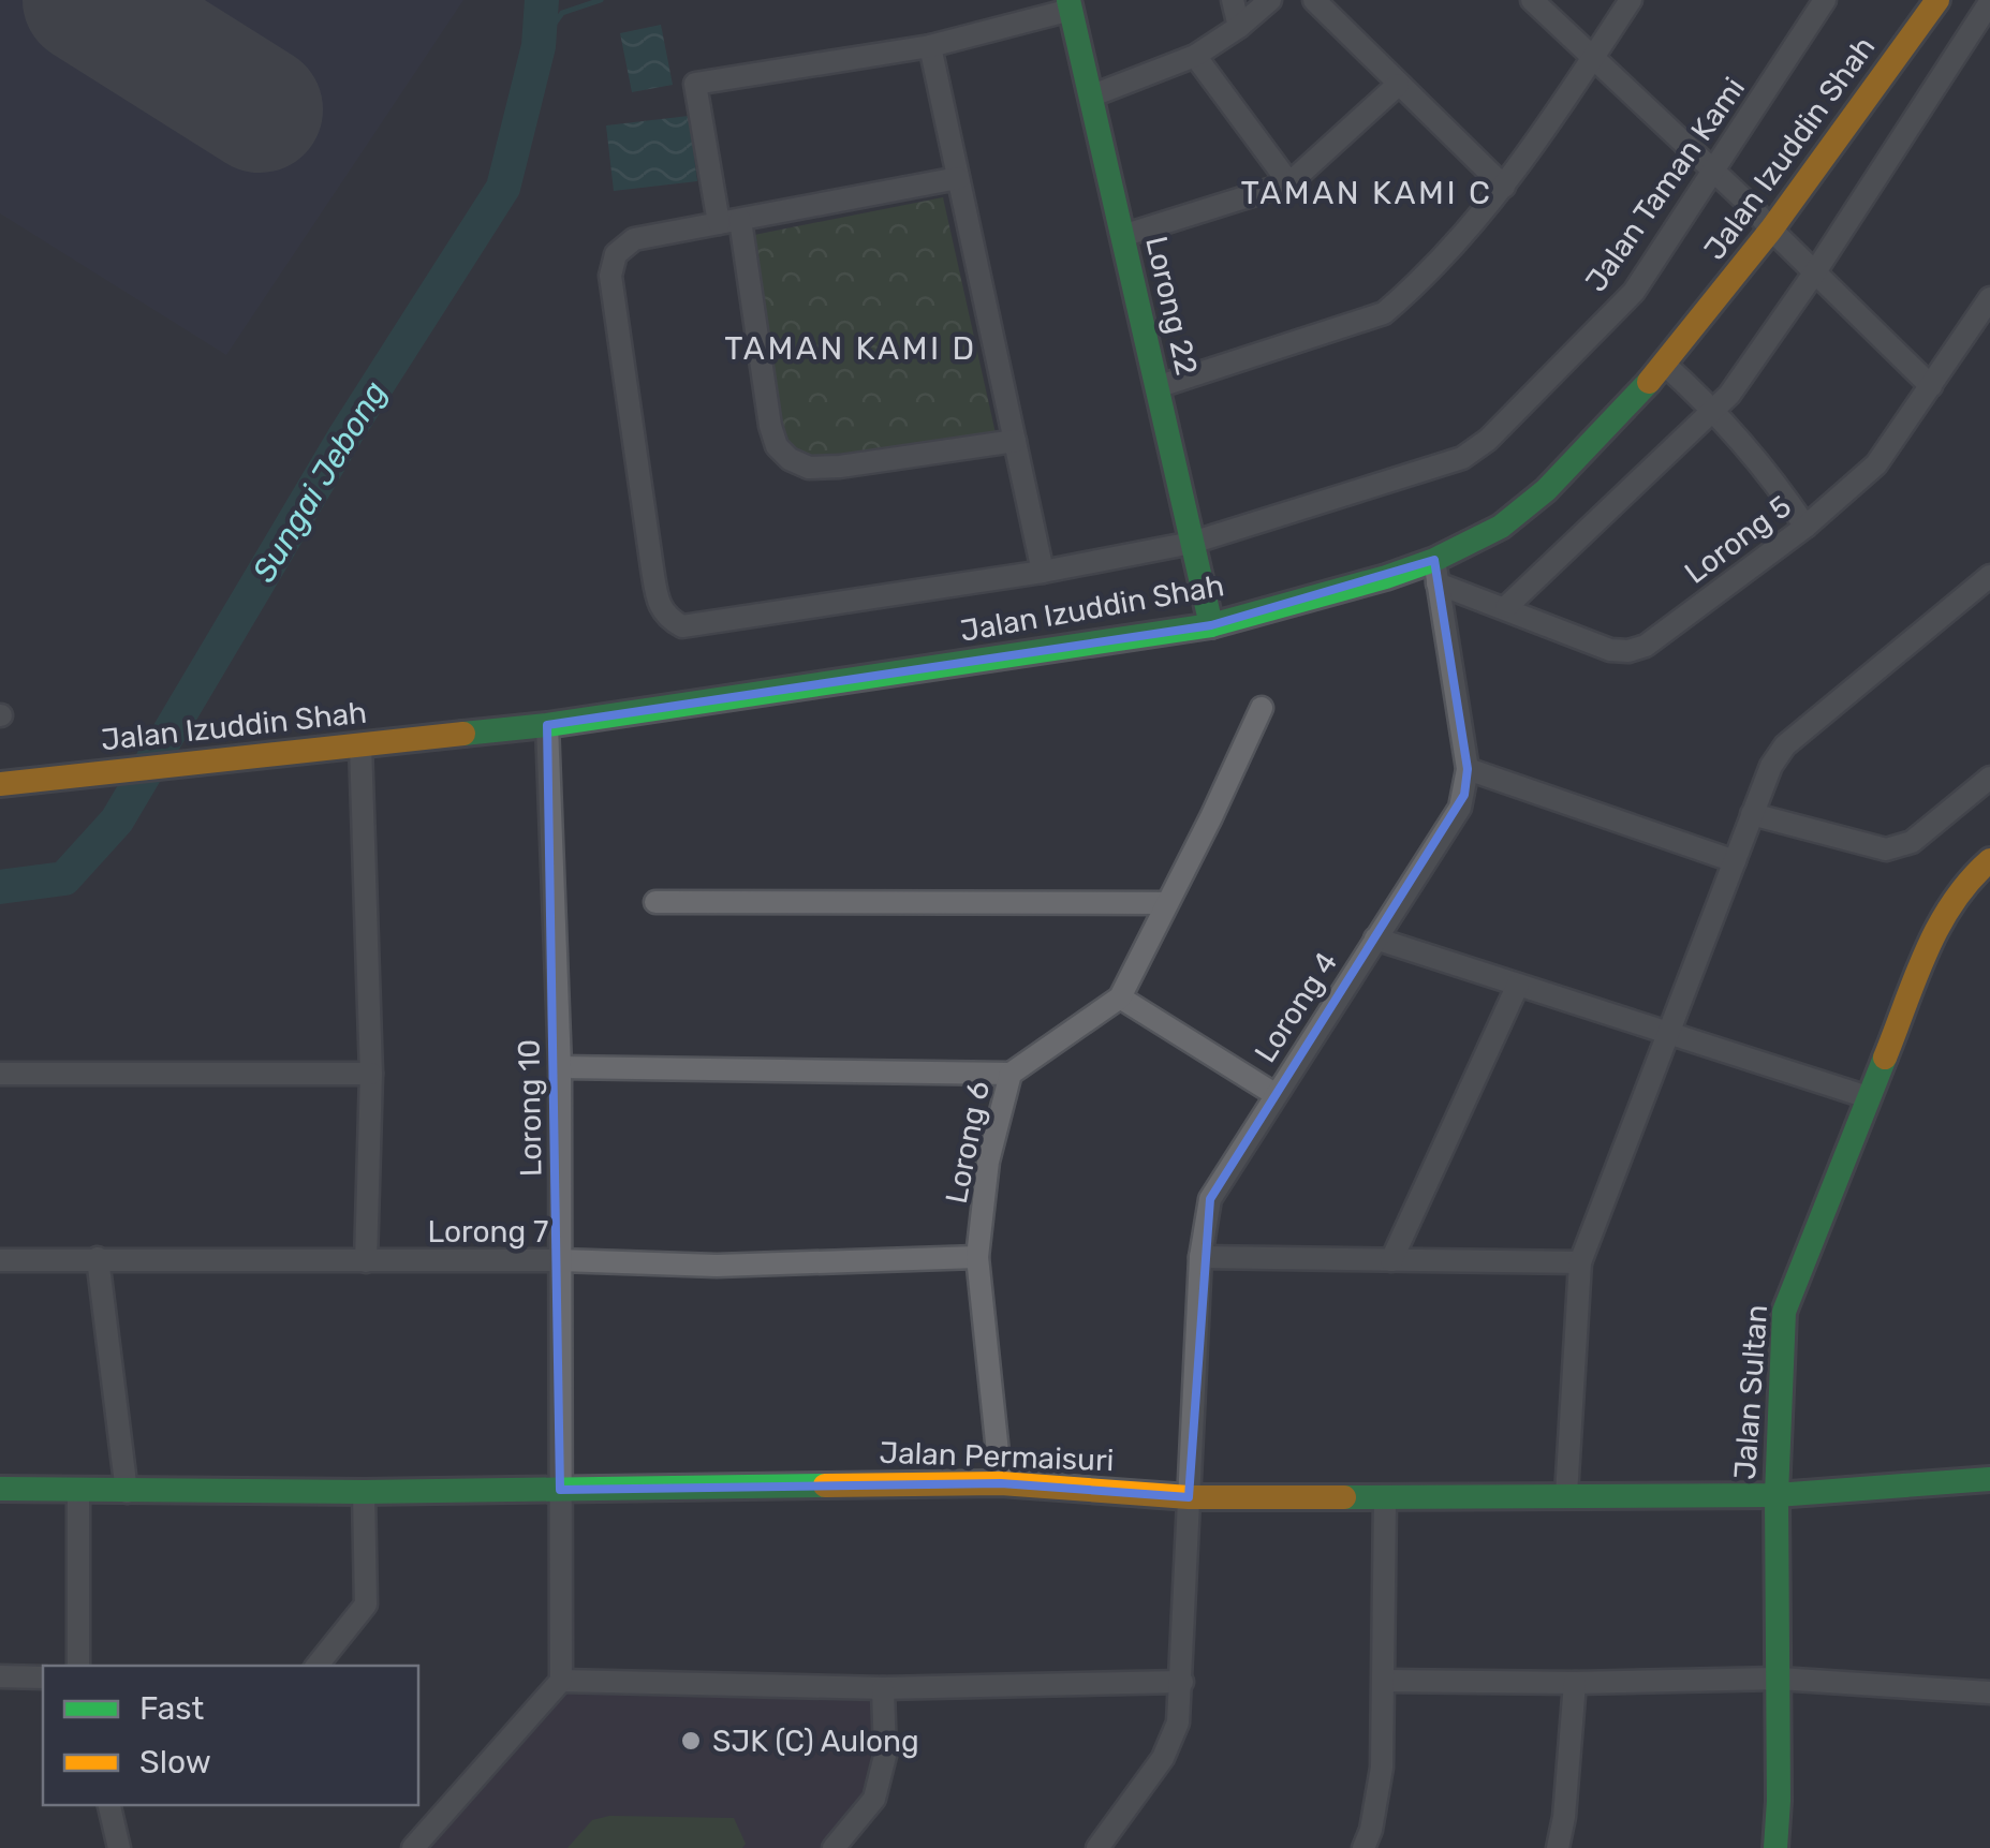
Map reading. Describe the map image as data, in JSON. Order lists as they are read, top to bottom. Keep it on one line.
{"streets":{"street":["Jalan Izuddin Shah","Jalan Taman Kami","Lorong 22","Lorong 5","Lorong 4","Lorong 10","Lorong 6","Lorong 7","Jalan Sultan","Jalan Permaisuri"]},"crossings":[["Jalan Izuddin Shah","Lorong 22"],["Jalan Izuddin Shah","Lorong 5"],["Jalan Izuddin Shah","Lorong 4"],["Jalan Izuddin Shah","Lorong 10"],["Jalan Taman Kami","Lorong 22"],["Lorong 5","Lorong 4"],["Lorong 4","Jalan Permaisuri"],["Lorong 10","Lorong 7"],["Lorong 10","Jalan Permaisuri"],["Lorong 6","Lorong 7"],["Lorong 6","Jalan Permaisuri"],["Jalan Sultan","Jalan Permaisuri"]],"districts":["TAMAN KAMI C","TAMAN KAMI D"],"water":["Sungai Jebong"],"places":["SJK (C) Aulong"],"legend":["Fast","Slow"]}
